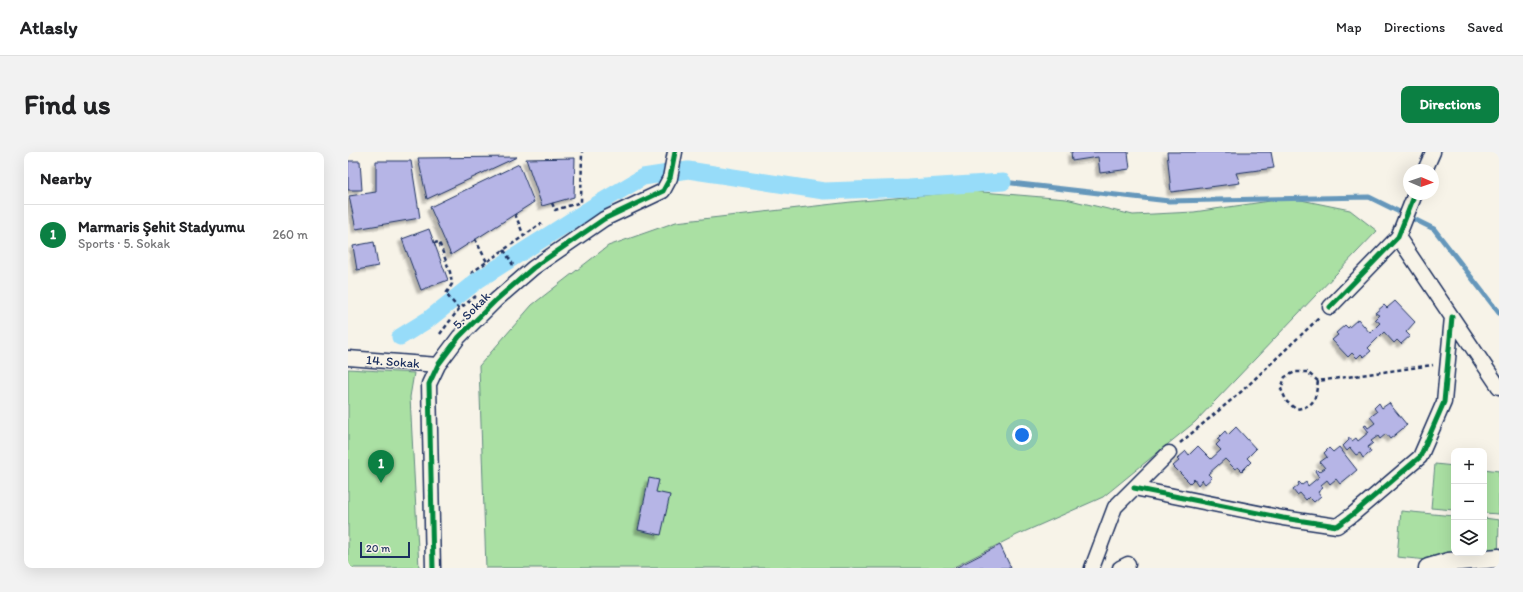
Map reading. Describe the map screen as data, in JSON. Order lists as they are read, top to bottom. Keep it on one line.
{"streets":{"street":["5. Sokak","14. Sokak"]},"crossings":[["5. Sokak","14. Sokak"]],"scale_bar":"20 m","north":"right","page":{"header":"Atlasly","nav":["Map","Directions","Saved"],"buttons":"Directions","title":"Find us","heading":"Nearby","list":[{"mark":"1","name":"Marmaris Şehit Stadyumu","note":"Sports · 5. Sokak","value":"260 m"}],"map_buttons":["+","−"],"pins":"1","scale":"20 m"}}
